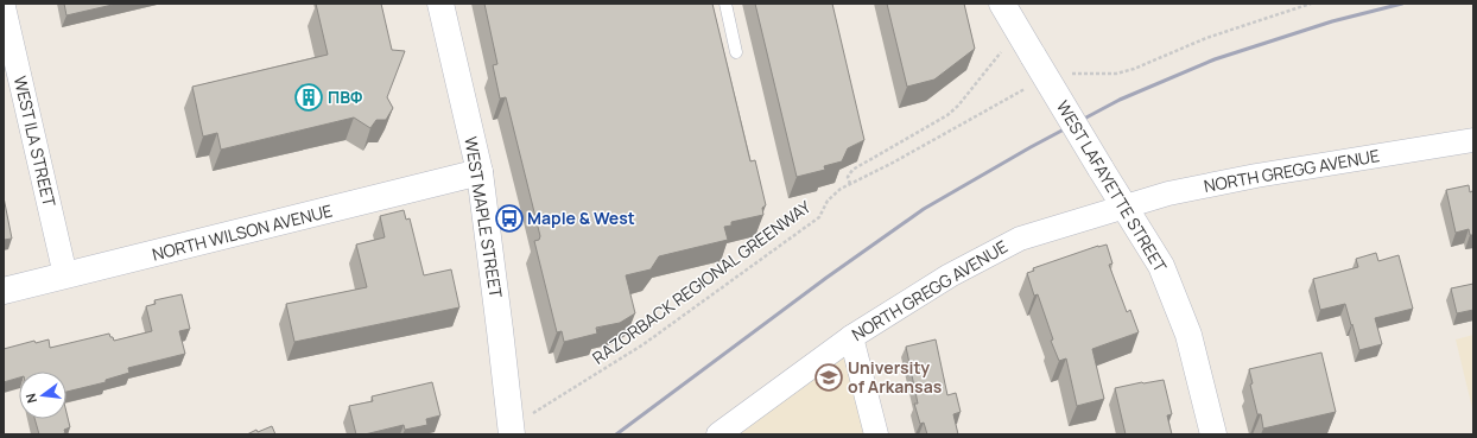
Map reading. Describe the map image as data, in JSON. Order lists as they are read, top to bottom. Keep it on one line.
{"streets":{"street":["WEST ILA STREET","NORTH GREGG AVENUE","WEST LAFAYETTE STREET","WEST MAPLE STREET","NORTH WILSON AVENUE"],"path":["RAZORBACK REGIONAL GREENWAY"]},"crossings":[["WEST ILA STREET","NORTH WILSON AVENUE"],["NORTH GREGG AVENUE","WEST LAFAYETTE STREET"],["WEST MAPLE STREET","NORTH WILSON AVENUE"],["WEST MAPLE STREET","RAZORBACK REGIONAL GREENWAY"]],"places":{"building":["ΠΒΦ"],"bus stop":["Maple & West"],"school or university":["University of Arkansas"]},"north":"left"}
